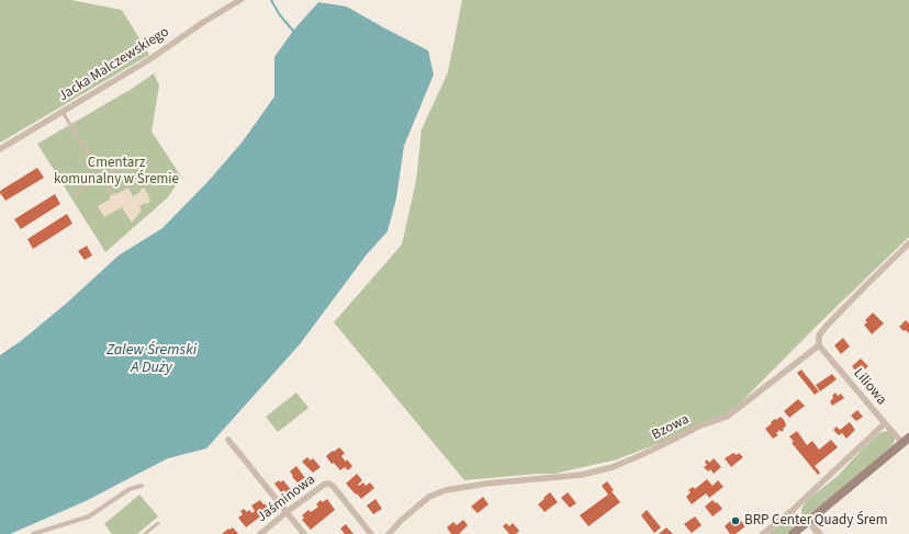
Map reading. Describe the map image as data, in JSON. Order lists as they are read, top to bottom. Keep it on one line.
{"streets":{"street":["Jacka Malczewskiego","Liliowa","Bzowa","Jaśminowa"]},"crossings":[["Liliowa","Bzowa"]],"water":["Zalew Śremski A Duży"],"parks":["Cmentarz komunalny w Śremie"],"places":["BRP Center Quady Śrem"]}
